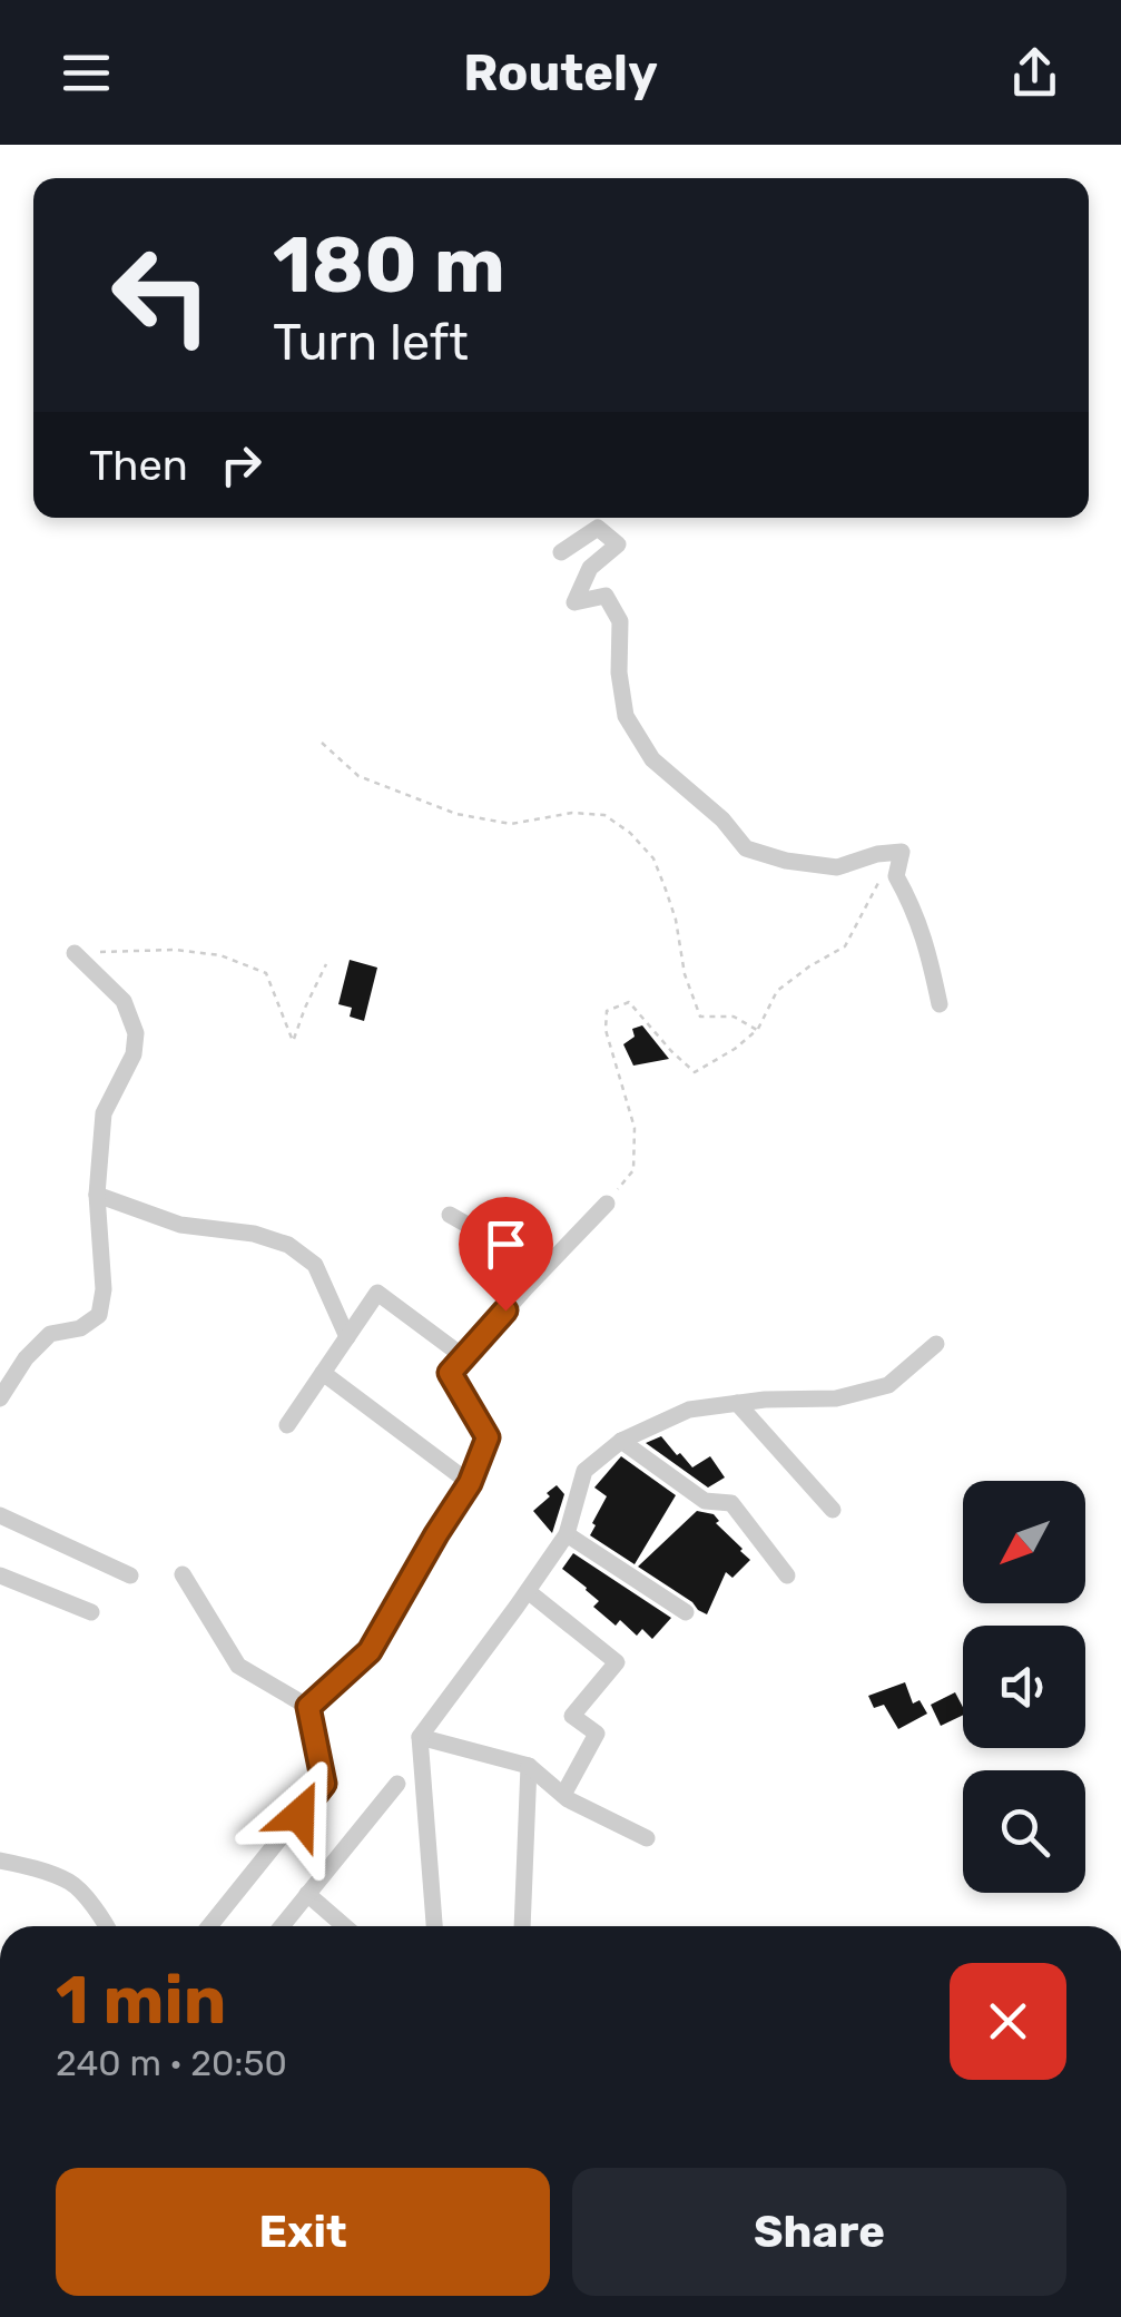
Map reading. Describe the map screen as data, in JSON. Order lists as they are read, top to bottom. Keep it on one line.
{"north":"bottom left","page":{"header":"Routely","turn":["180 m","Turn left"],"then":"Then","heading":["1 min","240 m · 20:50"],"buttons":["Exit","Share"]}}
